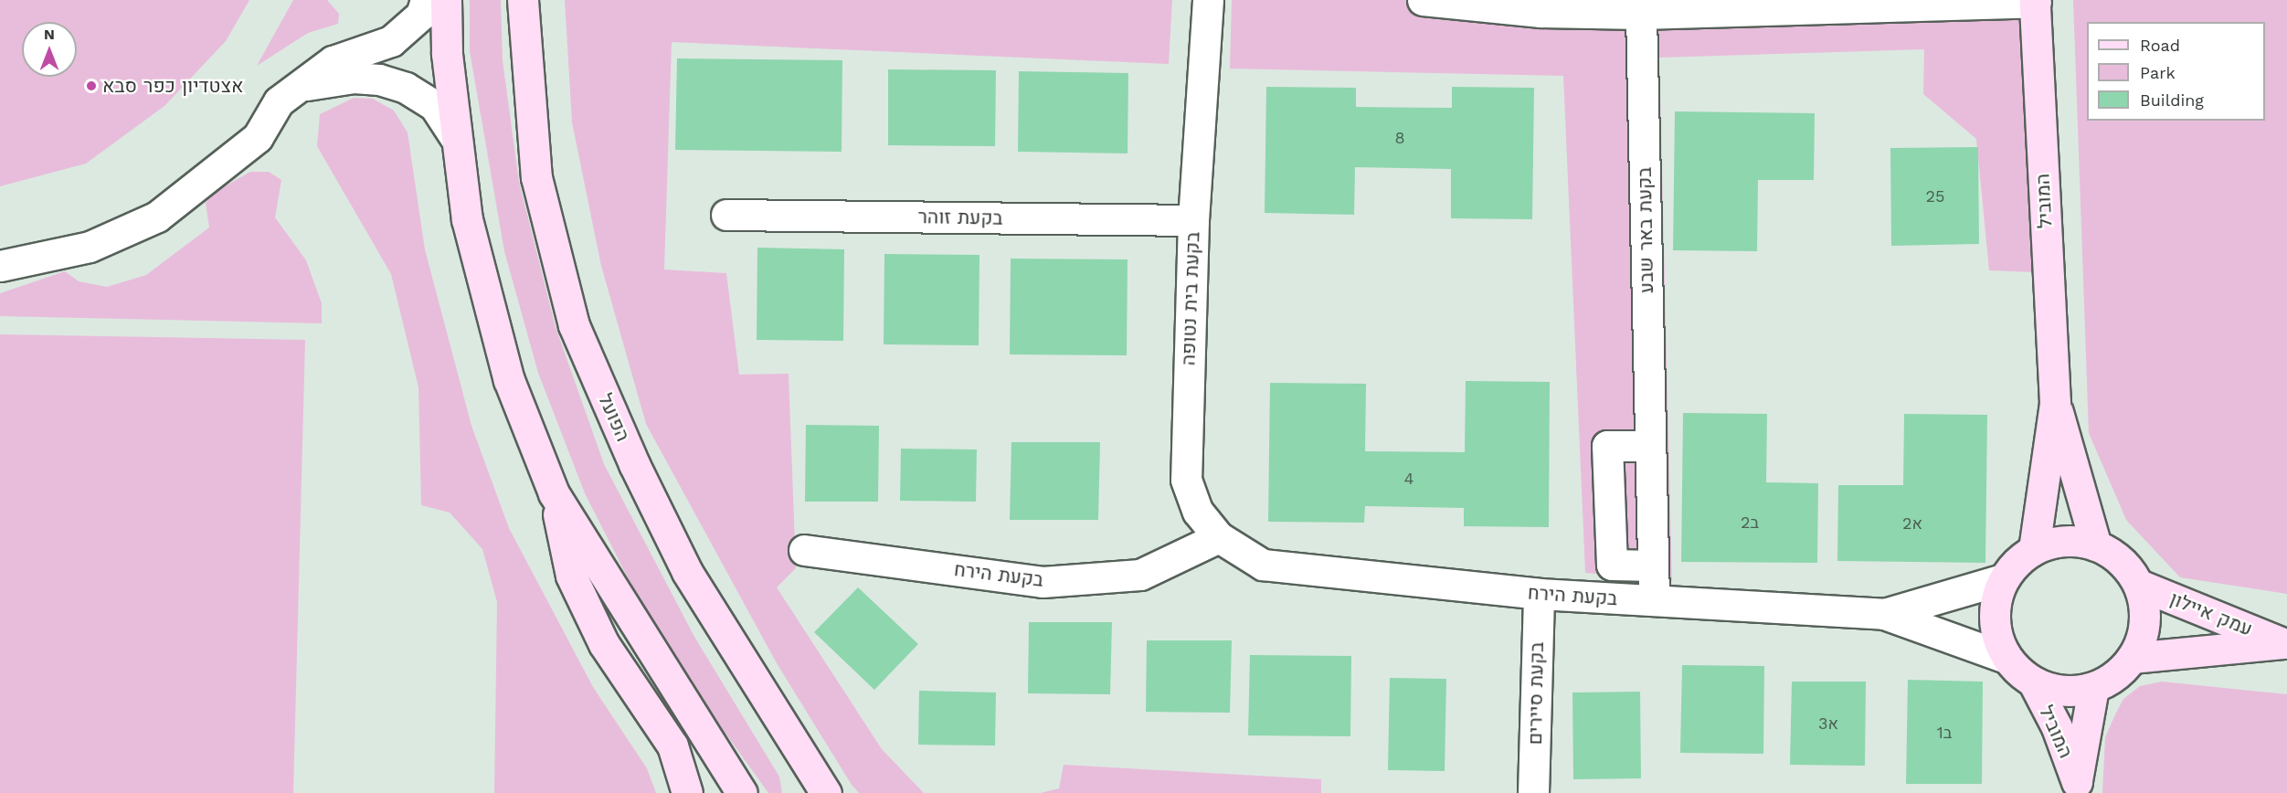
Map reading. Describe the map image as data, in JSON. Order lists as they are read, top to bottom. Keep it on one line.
{"streets":{"main road":["המוביל","הפועל","עמק איילון"],"street":["בקעת זוהר","בקעת באר שבע","בקעת בית נטופה","בקעת הירח","בקעת סיירים"]},"crossings":[["המוביל","בקעת הירח"],["המוביל","עמק איילון"],["בקעת זוהר","בקעת בית נטופה"],["בקעת באר שבע","בקעת הירח"],["בקעת בית נטופה","בקעת הירח"],["בקעת הירח","עמק איילון"],["בקעת הירח","בקעת סיירים"]],"places":["אצטדיון כפר סבא"],"house_numbers":["8","25","4","2ב","2א","3א","1ב"],"legend":["Road","Park","Building"],"north":"top"}
